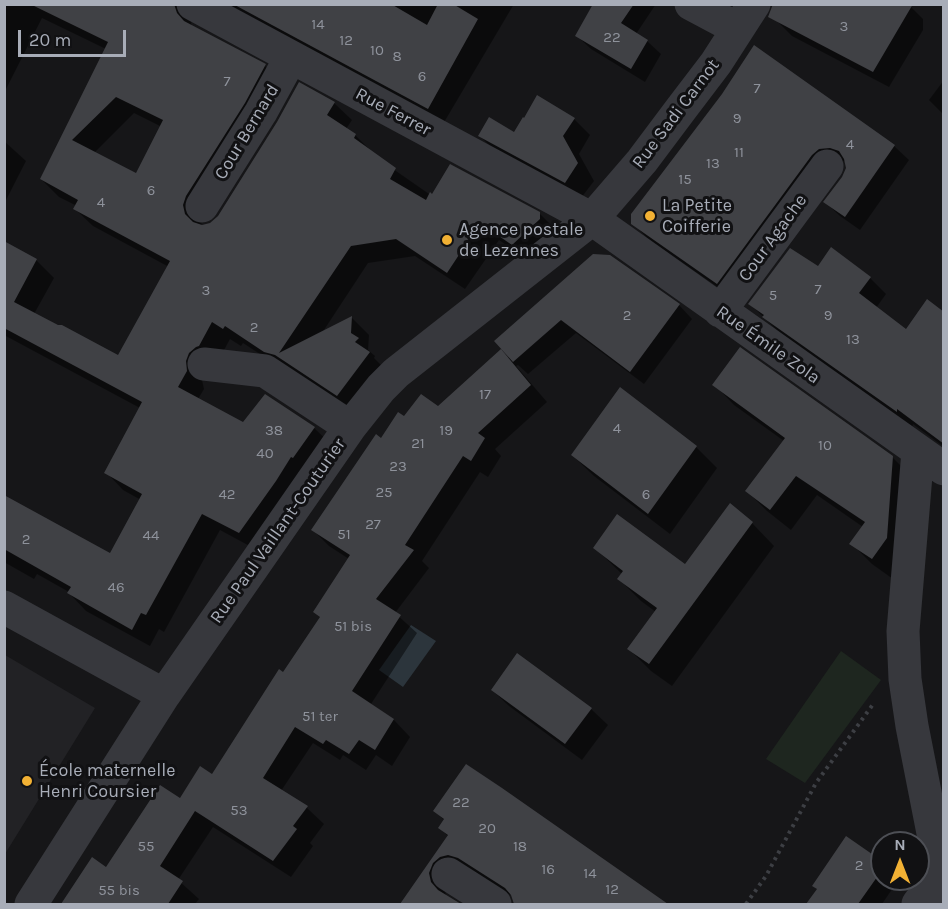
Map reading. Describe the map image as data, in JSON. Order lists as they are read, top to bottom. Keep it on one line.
{"streets":{"street":["Rue Ferrer","Rue Sadi Carnot","Cour Bernard","Cour Agache","Rue Émile Zola","Rue Paul Vaillant-Couturier"]},"crossings":[["Rue Ferrer","Rue Sadi Carnot"],["Rue Ferrer","Cour Bernard"],["Rue Ferrer","Rue Émile Zola"],["Rue Ferrer","Rue Paul Vaillant-Couturier"],["Rue Sadi Carnot","Rue Émile Zola"],["Rue Sadi Carnot","Rue Paul Vaillant-Couturier"],["Cour Agache","Rue Émile Zola"],["Rue Émile Zola","Rue Paul Vaillant-Couturier"]],"places":["La Petite Coifferie","Agence postale de Lezennes","École maternelle Henri Coursier"],"house_numbers":["14","3","22","12","10","8","6","7","7","9","4","11","13","15","6","4","7","3","5","2","9","2","13","17","4","38","19","21","10","40","23","25","42","6","27","51","44","2","46","51 bis","51 ter","22","53","20","55","18","2","16","14","12","55 bis"],"scale_bar":"20 m","north":"top"}
